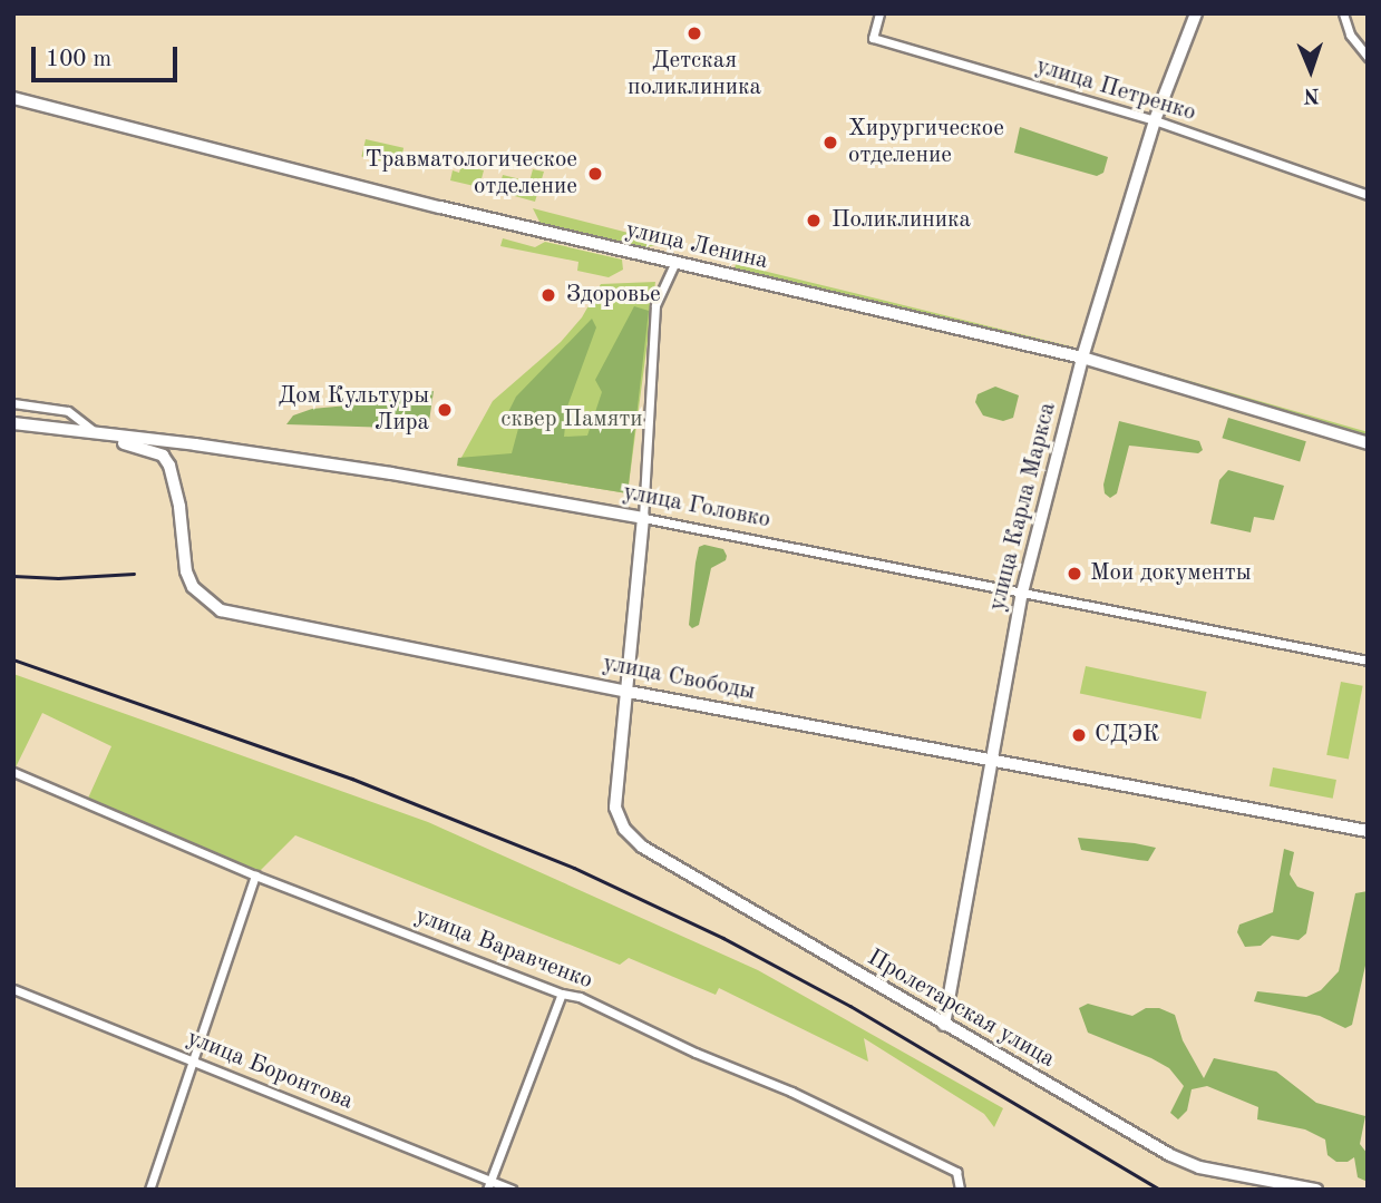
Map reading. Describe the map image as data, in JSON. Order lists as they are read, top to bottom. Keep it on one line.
{"streets":{"street":["улица Петренко","улица Ленина","улица Головко","улица Карла Маркса","улица Свободы","улица Варавченко","Пролетарская улица","улица Боронтова"]},"crossings":[["улица Петренко","улица Карла Маркса"],["улица Ленина","улица Карла Маркса"],["улица Головко","улица Карла Маркса"],["улица Головко","улица Свободы"],["улица Карла Маркса","улица Свободы"],["улица Карла Маркса","Пролетарская улица"],["улица Свободы","Пролетарская улица"]],"parks":["сквер Памяти"],"places":["Детская поликлиника","Хирургическое отделение","Травматологическое отделение","Поликлиника","Здоровье","Дом Культуры Лира","Мои документы","СДЭК"],"scale_bar":"100 m","north":"bottom"}
